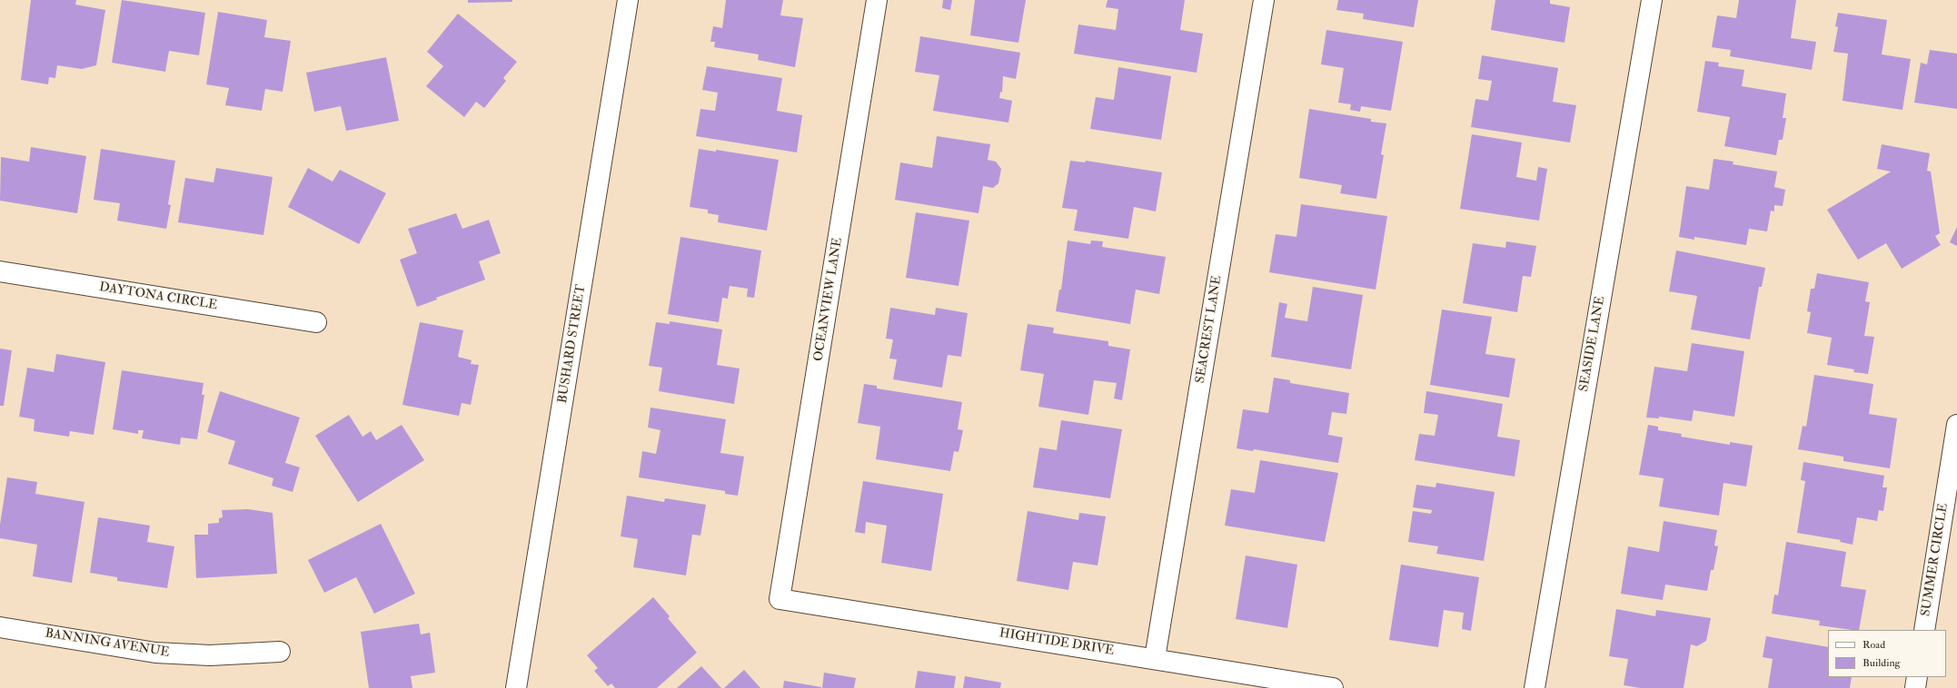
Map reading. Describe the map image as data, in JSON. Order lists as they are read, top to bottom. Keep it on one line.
{"streets":{"street":["DAYTONA CIRCLE","OCEANVIEW LANE","SEACREST LANE","BUSHARD STREET","SEASIDE LANE","SUMMER CIRCLE","HIGHTIDE DRIVE","BANNING AVENUE"]},"crossings":[["OCEANVIEW LANE","HIGHTIDE DRIVE"],["SEACREST LANE","HIGHTIDE DRIVE"]],"legend":["Road","Building"]}
